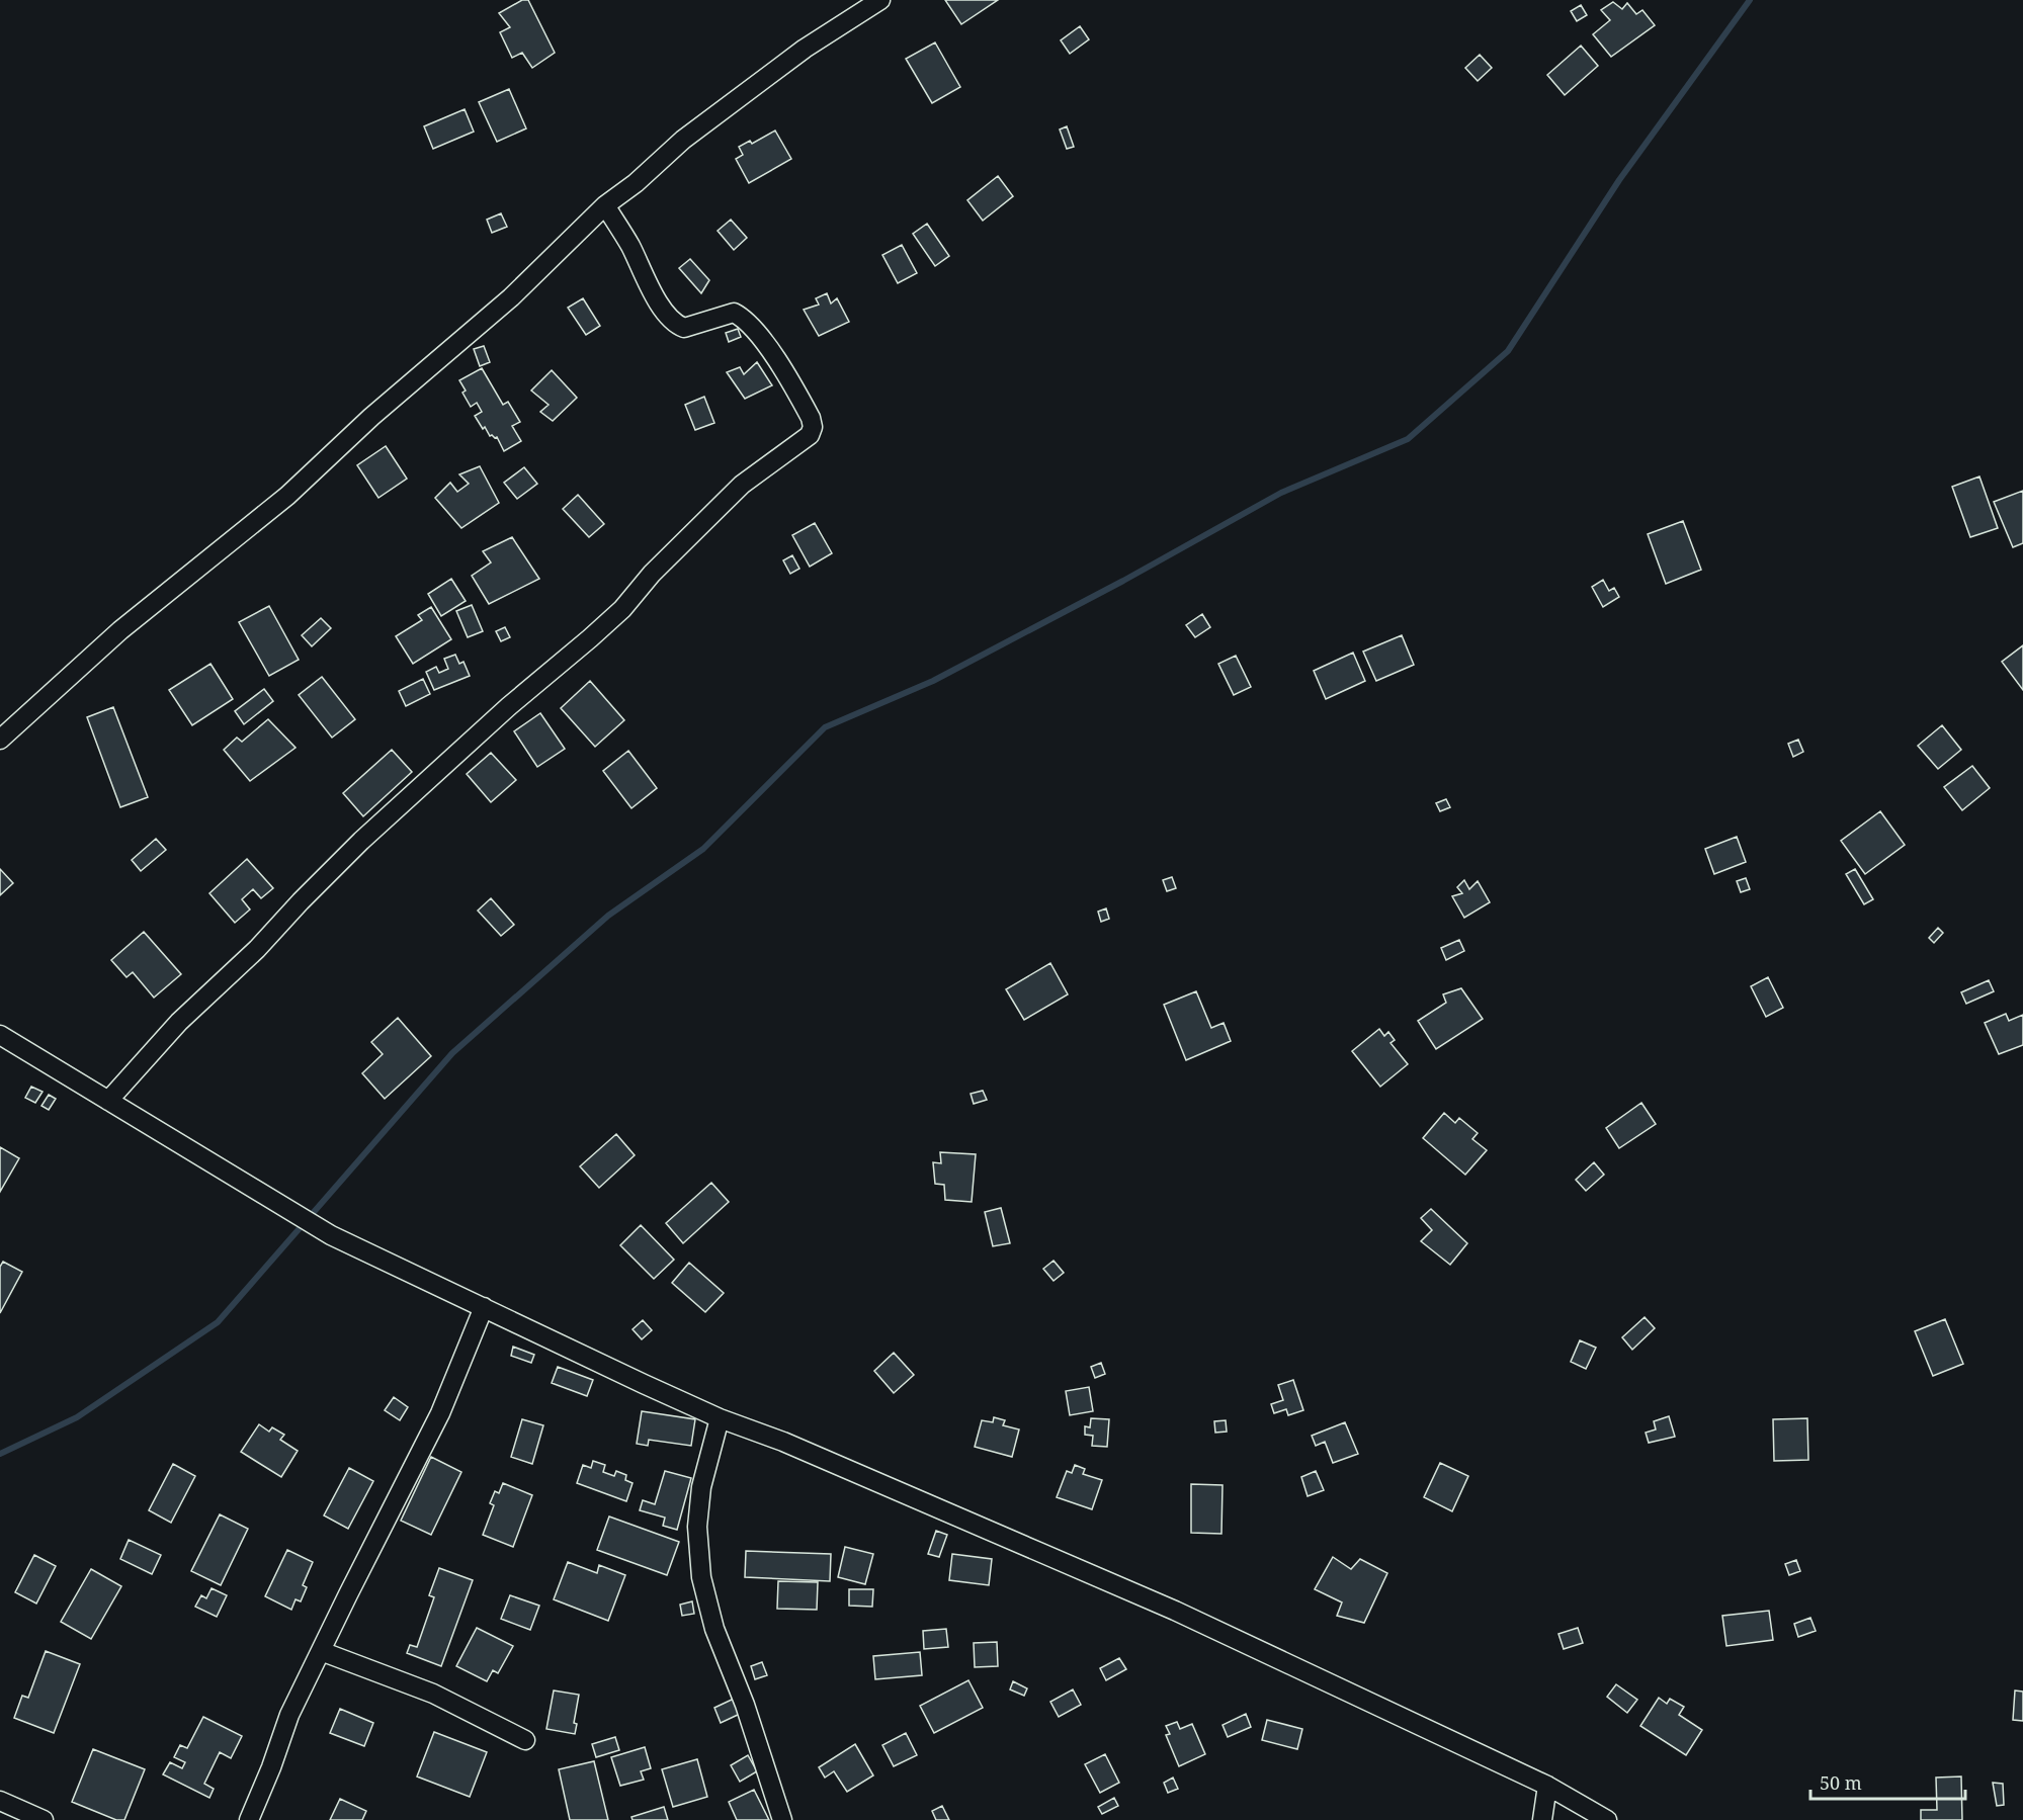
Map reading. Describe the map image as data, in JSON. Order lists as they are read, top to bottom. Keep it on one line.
{"scale_bar":"50 m"}
